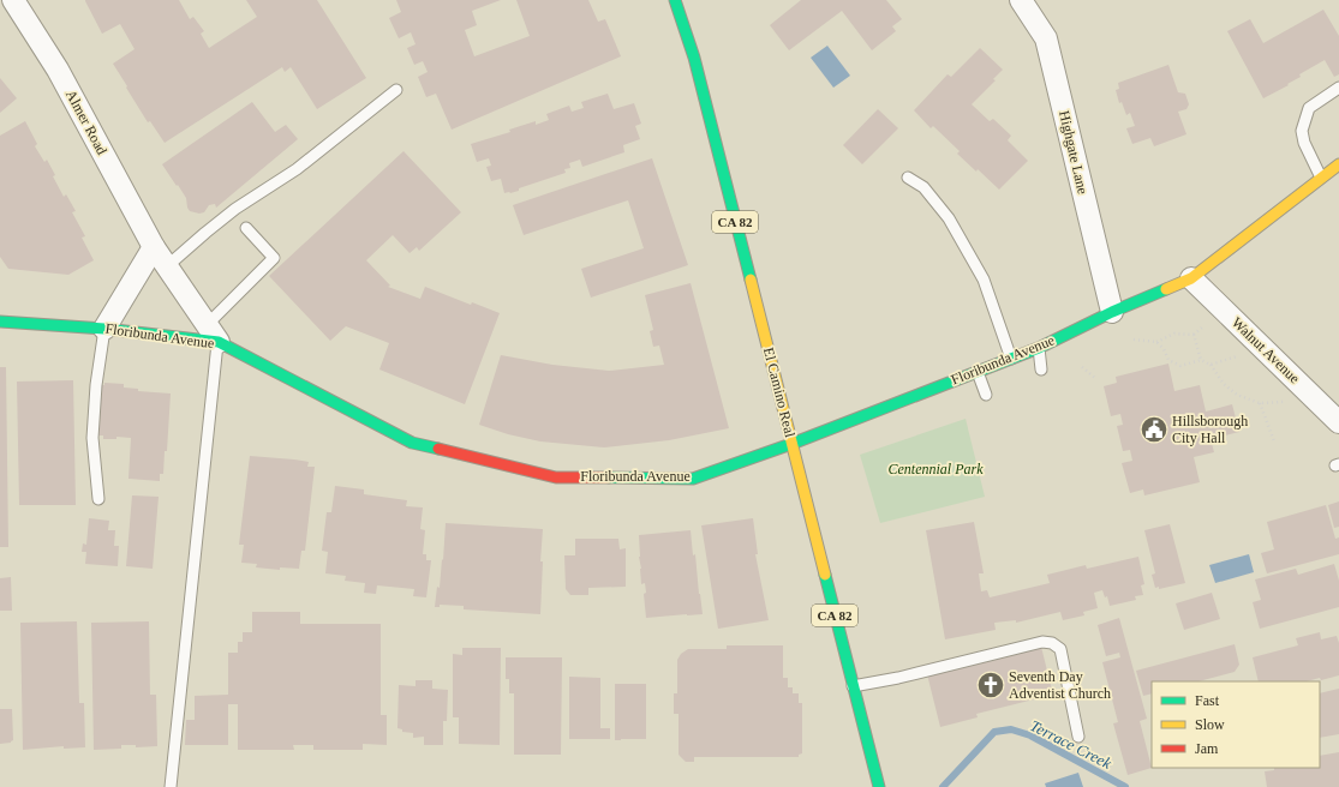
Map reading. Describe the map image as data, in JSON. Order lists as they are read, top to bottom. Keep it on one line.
{"streets":{"street":["Almer Road","Highgate Lane","CA 82","Floribunda Avenue","Walnut Avenue","El Camino Real"]},"crossings":[["Almer Road","Floribunda Avenue"],["Highgate Lane","Floribunda Avenue"],["Floribunda Avenue","Walnut Avenue"],["Floribunda Avenue","El Camino Real"]],"water":["Terrace Creek"],"parks":["Centennial Park"],"places":{"public building":["Hillsborough City Hall"],"church":["Seventh Day Adventist Church"]},"legend":["Fast","Slow","Jam"]}
